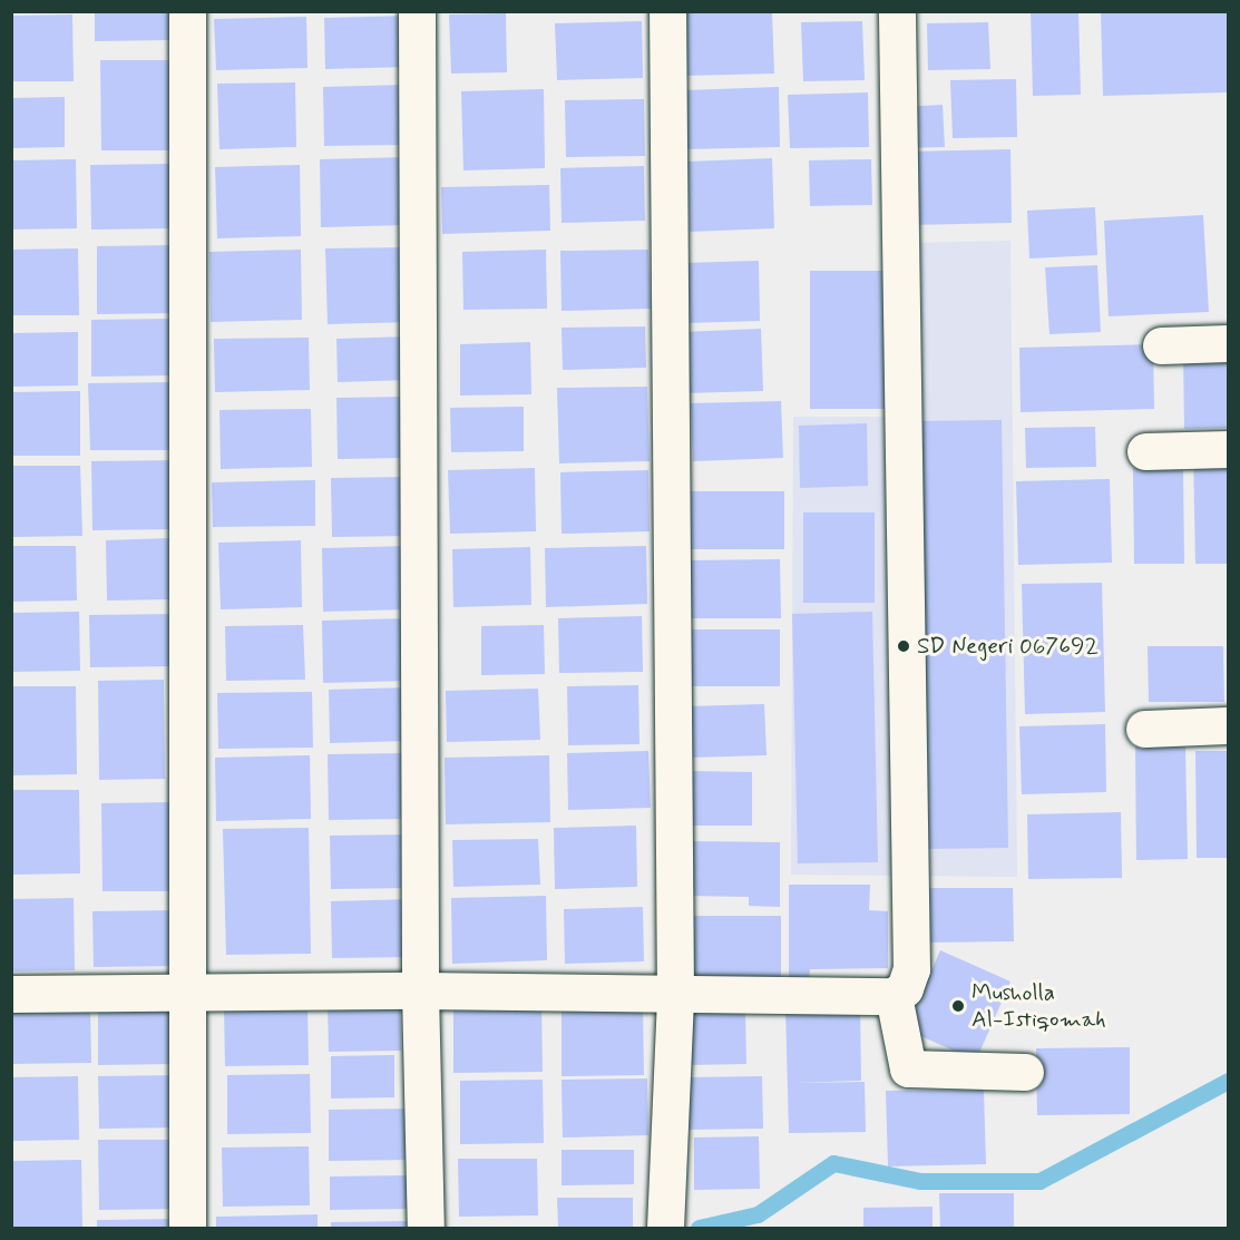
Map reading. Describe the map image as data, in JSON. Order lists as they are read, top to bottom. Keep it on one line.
{"places":["SD Negeri 067692","Musholla Al-Istiqomah"]}
